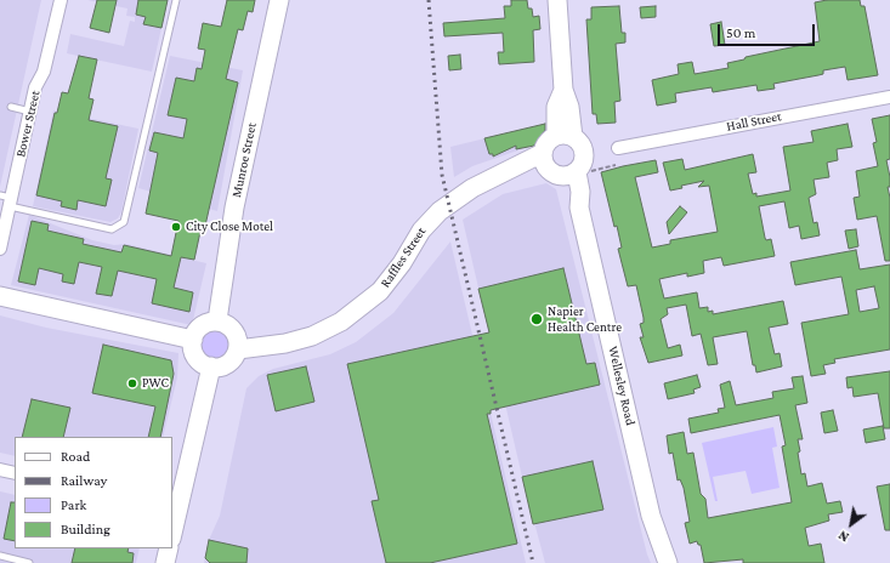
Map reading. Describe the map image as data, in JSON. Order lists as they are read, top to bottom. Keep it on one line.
{"streets":{"main road":["Munroe Street","Raffles Street","Wellesley Road"],"street":["Hall Street","Bower Street"]},"crossings":[["Munroe Street","Raffles Street"],["Raffles Street","Wellesley Road"]],"places":["City Close Motel","Napier Health Centre","PWC"],"legend":["Road","Railway","Park","Building"],"scale_bar":"50 m","north":"bottom left"}
